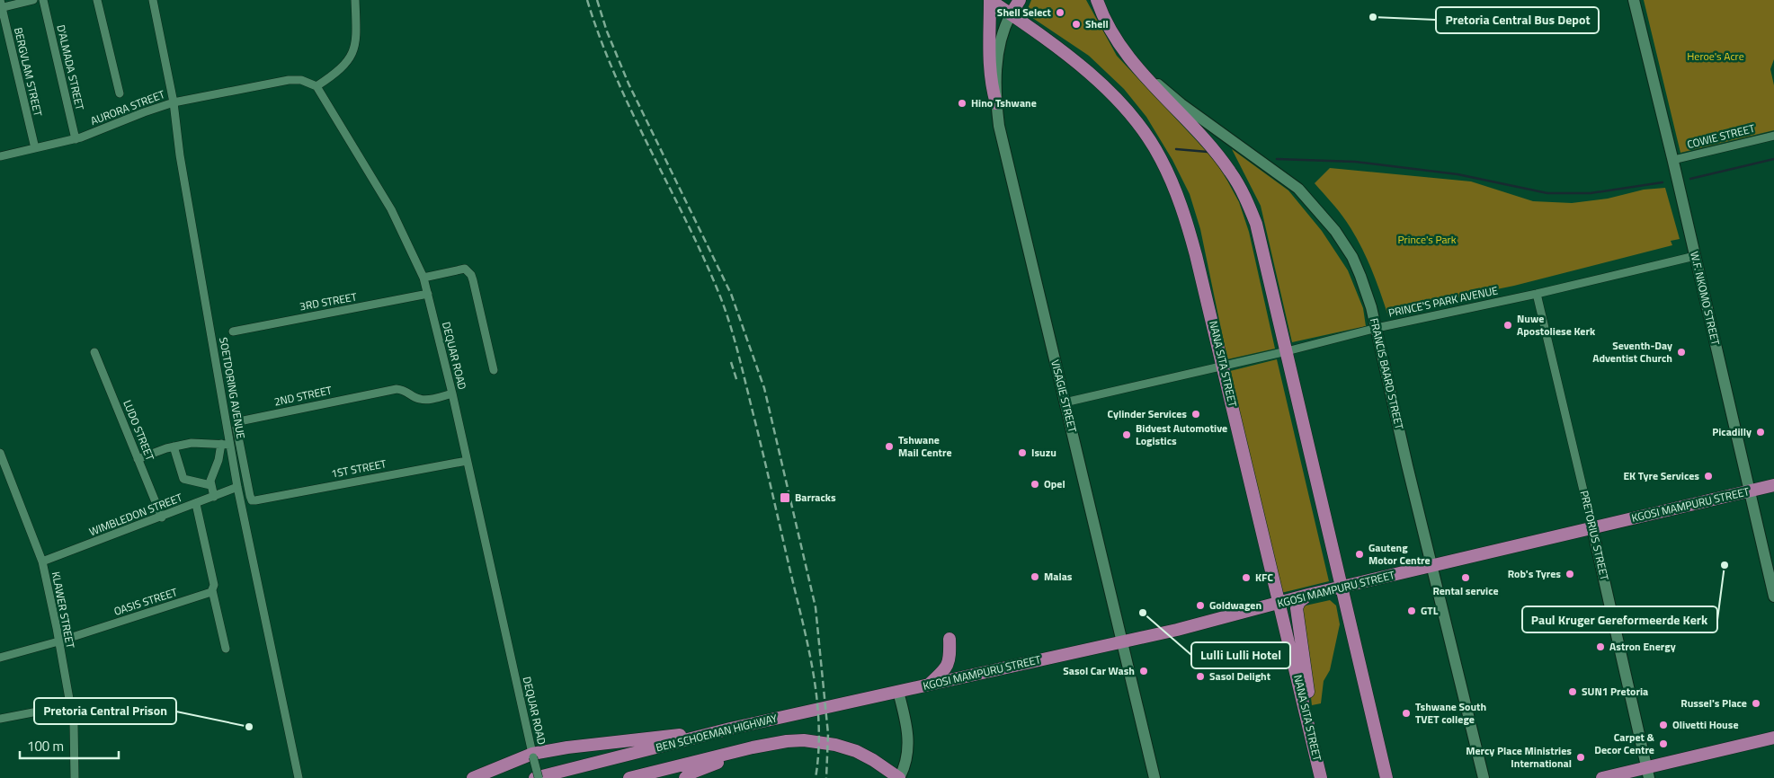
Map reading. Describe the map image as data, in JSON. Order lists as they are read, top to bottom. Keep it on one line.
{"streets":{"main road":["NANA SITA STREET","KGOSI MAMPURU STREET","BEN SCHOEMAN HIGHWAY"],"street":["D'ALMADA STREET","BERGVLAM STREET","AURORA STREET","COWIE STREET","W.F. NKOMO STREET","3RD STREET","PRINCE'S PARK AVENUE","DEQUAR ROAD","FRANCIS BAARD STREET","SOETDORING AVENUE","2ND STREET","VISAGIE STREET","LUDO STREET","1ST STREET","WIMBLEDON STREET","PRETORIUS STREET","OASIS STREET","KLAWER STREET"]},"crossings":[["D'ALMADA STREET","AURORA STREET"],["BERGVLAM STREET","AURORA STREET"],["AURORA STREET","DEQUAR ROAD"],["AURORA STREET","SOETDORING AVENUE"],["COWIE STREET","W.F. NKOMO STREET"],["W.F. NKOMO STREET","PRINCE'S PARK AVENUE"],["W.F. NKOMO STREET","KGOSI MAMPURU STREET"],["3RD STREET","DEQUAR ROAD"],["PRINCE'S PARK AVENUE","NANA SITA STREET"],["PRINCE'S PARK AVENUE","FRANCIS BAARD STREET"],["PRINCE'S PARK AVENUE","VISAGIE STREET"],["PRINCE'S PARK AVENUE","PRETORIUS STREET"],["DEQUAR ROAD","2ND STREET"],["DEQUAR ROAD","1ST STREET"],["NANA SITA STREET","VISAGIE STREET"],["NANA SITA STREET","KGOSI MAMPURU STREET"],["FRANCIS BAARD STREET","KGOSI MAMPURU STREET"],["SOETDORING AVENUE","WIMBLEDON STREET"],["2ND STREET","1ST STREET"],["VISAGIE STREET","KGOSI MAMPURU STREET"],["LUDO STREET","WIMBLEDON STREET"],["KGOSI MAMPURU STREET","PRETORIUS STREET"],["KGOSI MAMPURU STREET","BEN SCHOEMAN HIGHWAY"],["WIMBLEDON STREET","KLAWER STREET"],["OASIS STREET","KLAWER STREET"]],"parks":["Heroe's Acre","Prince's Park"],"places":{"other":["Shell Select","Pretoria Central Bus Depot","Shell","Hino Tshwane","Nuwe Apostoliese Kerk","Seventh-Day Adventist Church","Cylinder Services","Picadilly","Bidvest Automotive Logistics","Tshwane Mail Centre","Isuzu","EK Tyre Services","Opel","Gauteng Motor Centre","Paul Kruger Gereformeerde Kerk","Rob's Tyres","Malas","KFC","Rental service","Goldwagen","GTL","Lulli Lulli Hotel","Astron Energy","Sasol Car Wash","Sasol Delight","SUN1 Pretoria","Russel's Place","Tshwane South TVET college","Olivetti House","Pretoria Central Prison","Carpet & Decor Centre","Mercy Place Ministries International"],"transit":["Barracks"]},"scale_bar":"100 m"}
